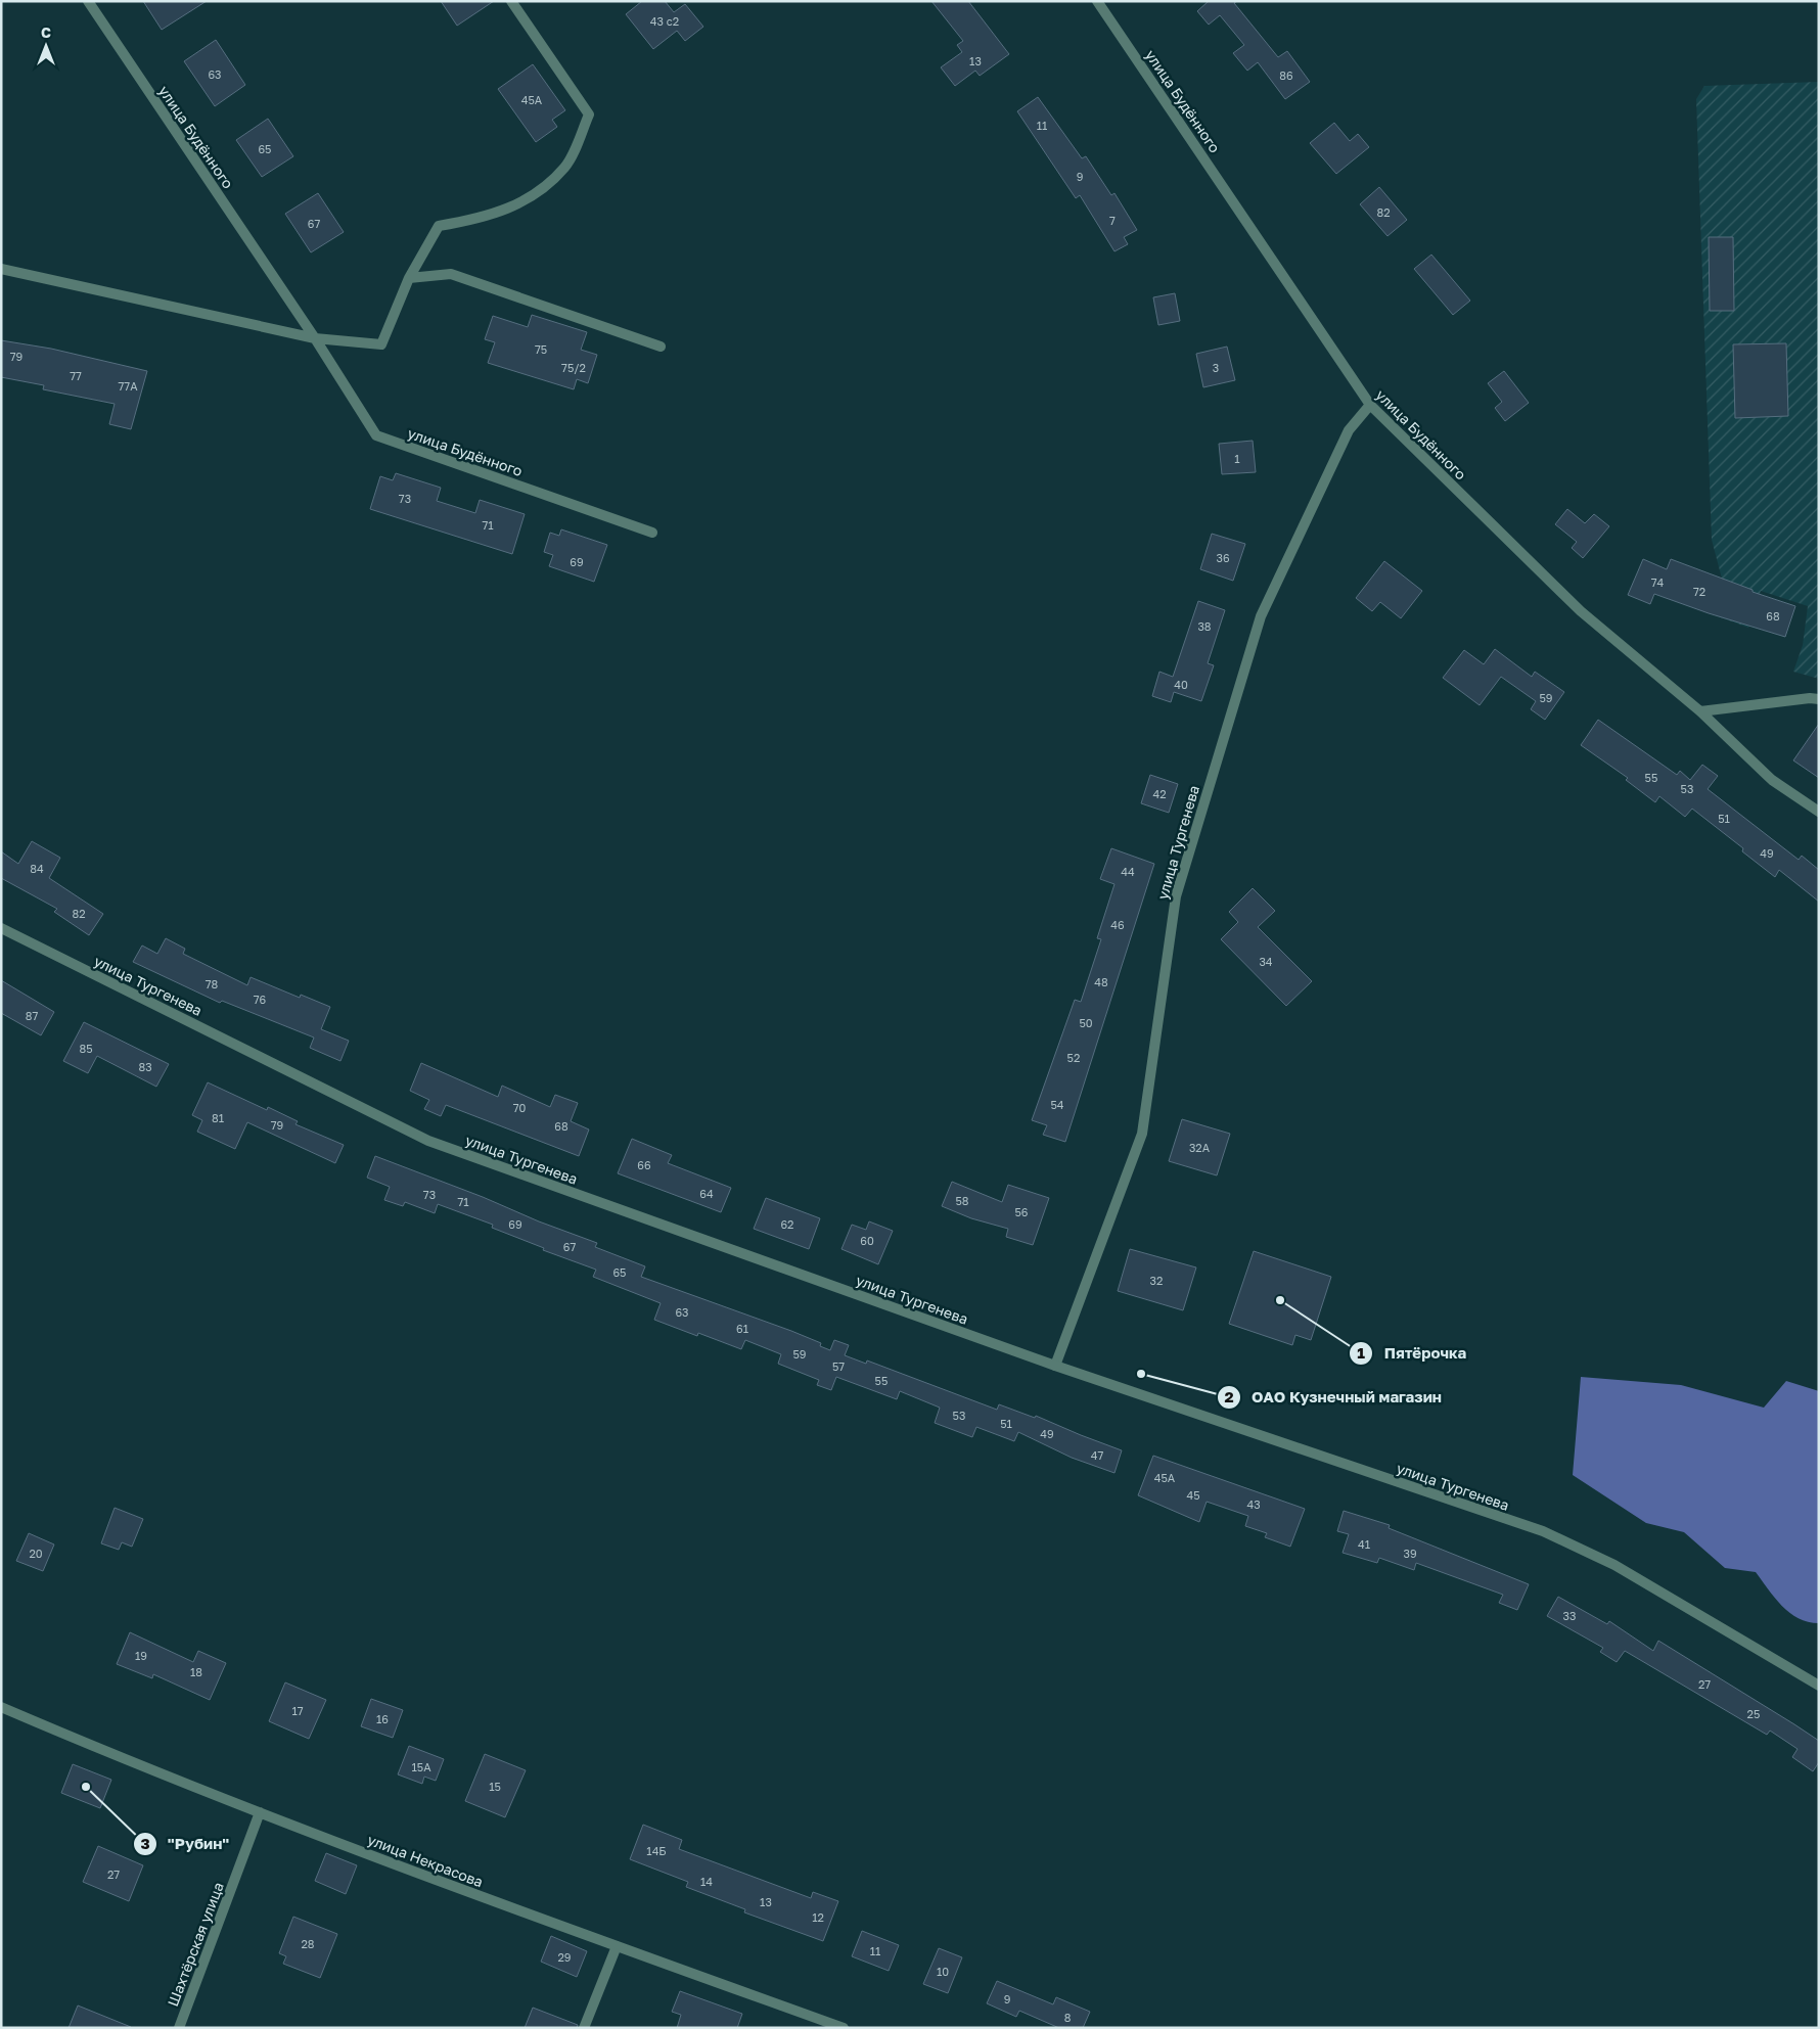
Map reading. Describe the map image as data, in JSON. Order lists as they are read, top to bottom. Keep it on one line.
{"streets":{"street":["улица Будённого","улица Тургенева","улица Некрасова","Шахтёрская улица"]},"crossings":[["улица Будённого","улица Тургенева"],["улица Некрасова","Шахтёрская улица"]],"places":["Пятёрочка","ОАО Кузнечный магазин","\"Рубин\""],"house_numbers":["43 с2","13","63","86","45А","11","65","9","82","7","67","75","79","75/2","3","77","77А","1","73","71","36","69","74","72","68","38","40","59","55","53","42","51","49","84","44","82","46","34","48","78","76","87","50","85","52","83","54","70","81","79","68","32А","66","64","73","58","71","56","69","62","60","67","65","32","63","61","59","57","55","53","51","49","47","45А","45","43","41","20","39","33","19","18","27","17","25","16","15А","15","14Б","27","14","13","12","28","11","29","10","9","8"],"north":"top"}
